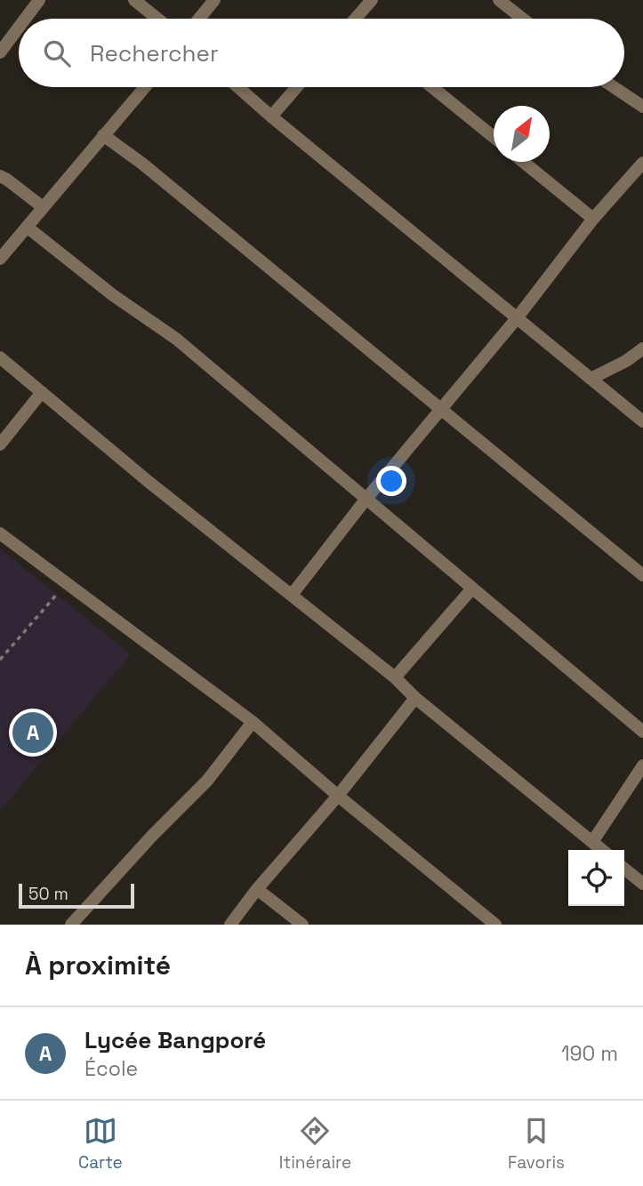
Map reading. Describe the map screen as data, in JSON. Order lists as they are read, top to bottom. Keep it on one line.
{"scale_bar":"50 m","north":"top right","page":{"search":"Rechercher","pins":"A","scale":"50 m","heading":"À proximité","list":[{"mark":"A","name":"Lycée Bangporé","note":"École","value":"190 m"}],"nav":["Carte","Itinéraire","Favoris"]}}
